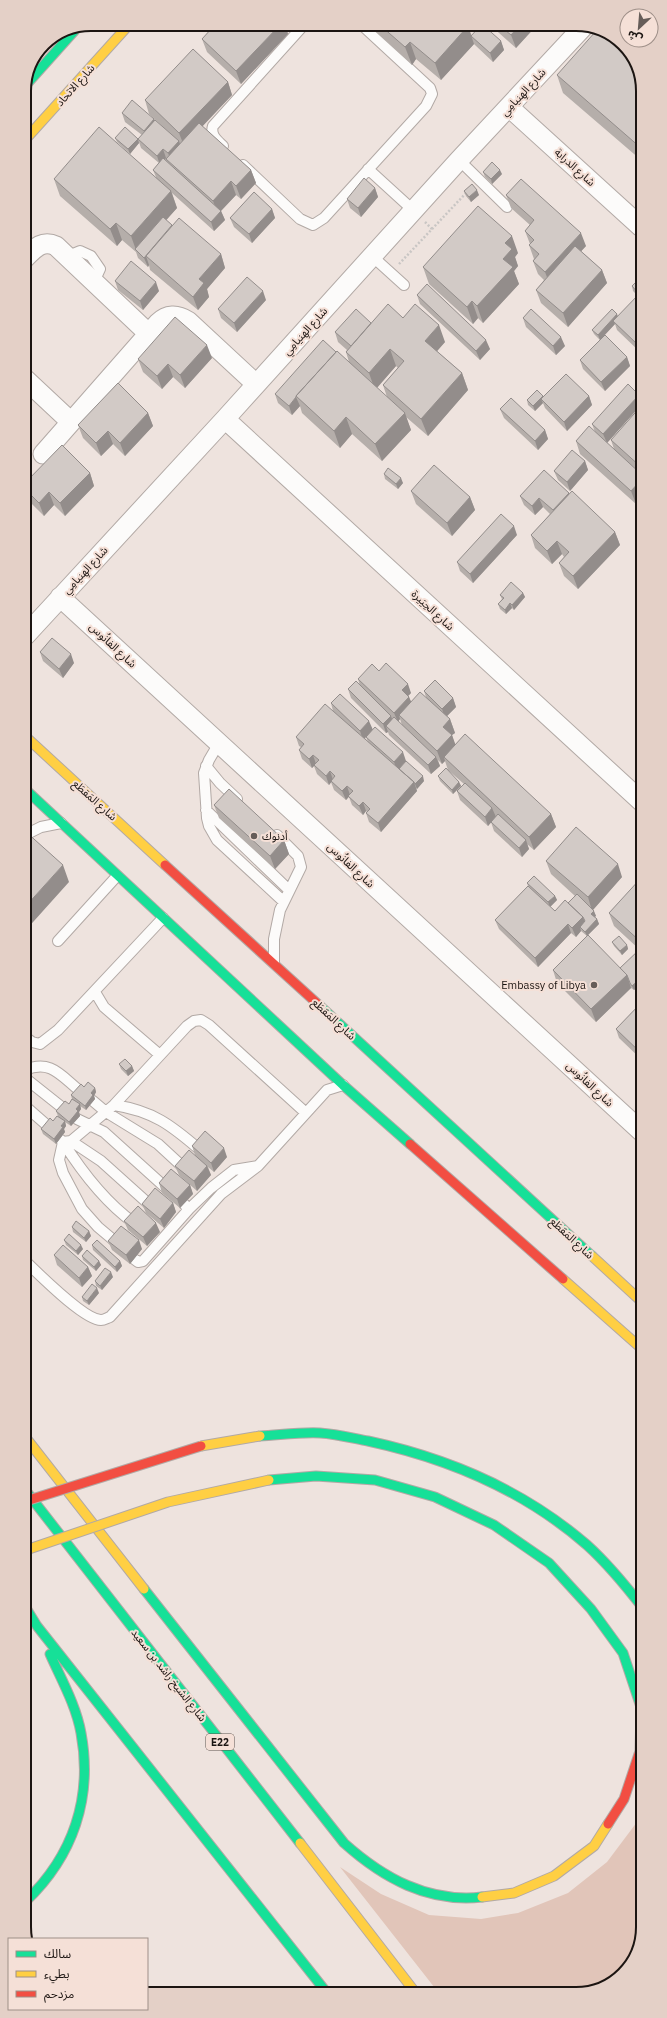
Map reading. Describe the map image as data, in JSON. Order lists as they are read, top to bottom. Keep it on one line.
{"streets":{"main road":["شارع الاتحاد","شارع المَقطَع","شارع الشيخ راشد بن سعيد","E22"],"street":["شارع الهِنيامِي","شارع الدرابة","شارع الحِيَيرة","شارع الفانُوس"]},"crossings":[["شارع الهِنيامِي","شارع الدرابة"],["شارع الهِنيامِي","شارع الحِيَيرة"],["شارع الهِنيامِي","شارع الفانُوس"]],"places":["أدنوك","Embassy of Libya"],"legend":["سالك","بطيء","مزدحم"],"north":"bottom left"}
